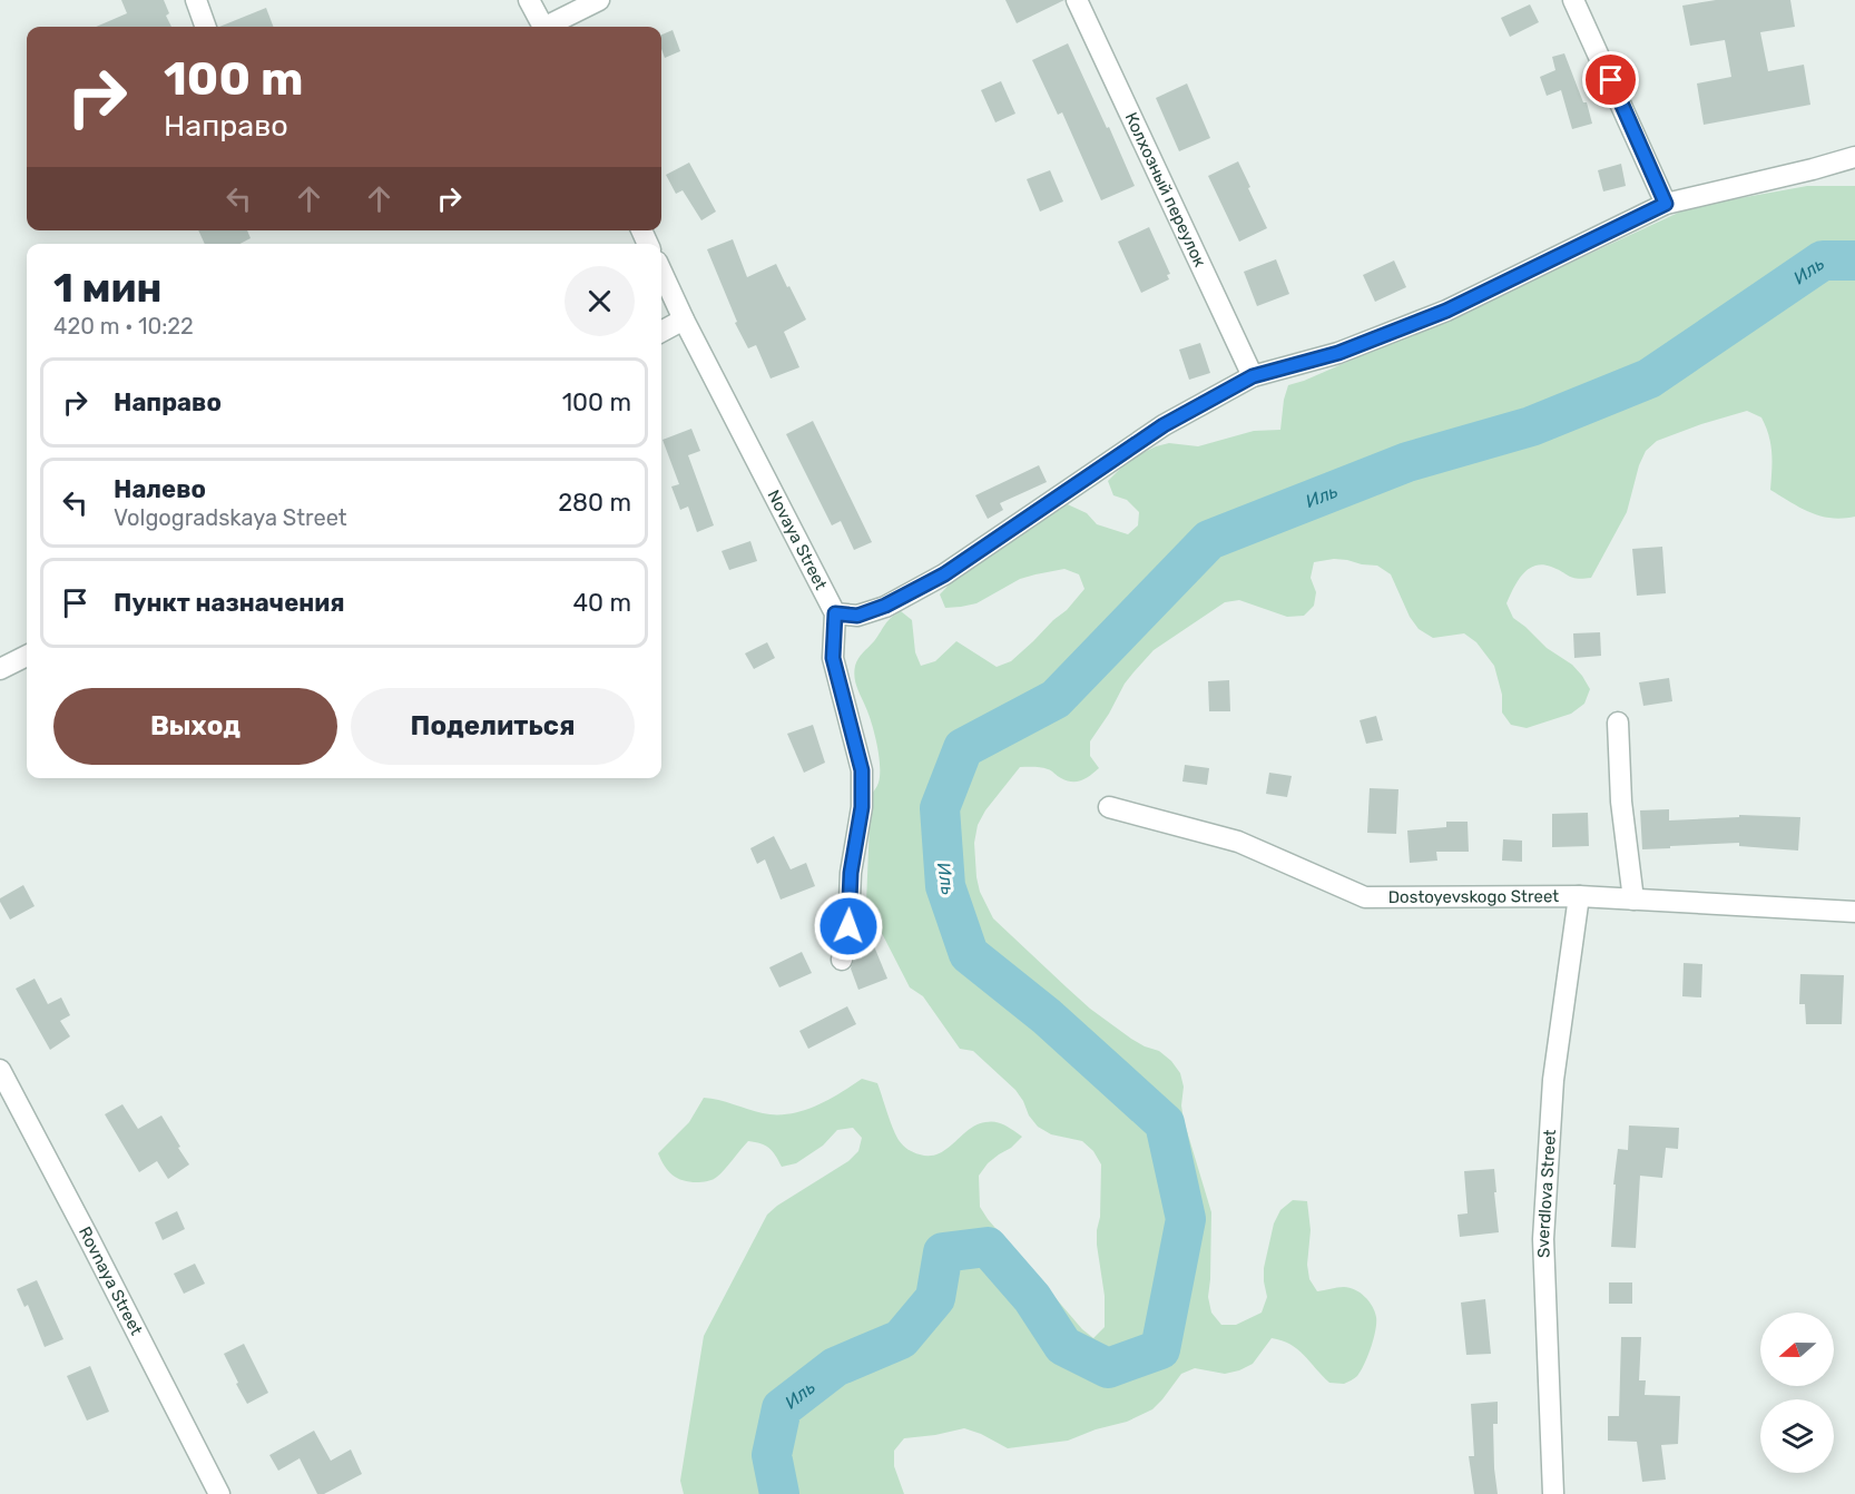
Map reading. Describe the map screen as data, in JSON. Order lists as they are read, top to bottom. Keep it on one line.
{"streets":{"street":["Колхозный переулок","Novaya Street","Dostoyevskogo Street","Sverdlova Street","Rovnaya Street"]},"crossings":[["Dostoyevskogo Street","Sverdlova Street"]],"water":["Иль"],"north":"left","page":{"turn":["100 m","Направо"],"heading":["1 мин","420 m · 10:22"],"list":[{"name":"Направо","value":"100 m"},{"name":"Налево","note":"Volgogradskaya Street","value":"280 m"},{"name":"Пункт назначения","value":"40 m"}],"buttons":["Выход","Поделиться"]}}
